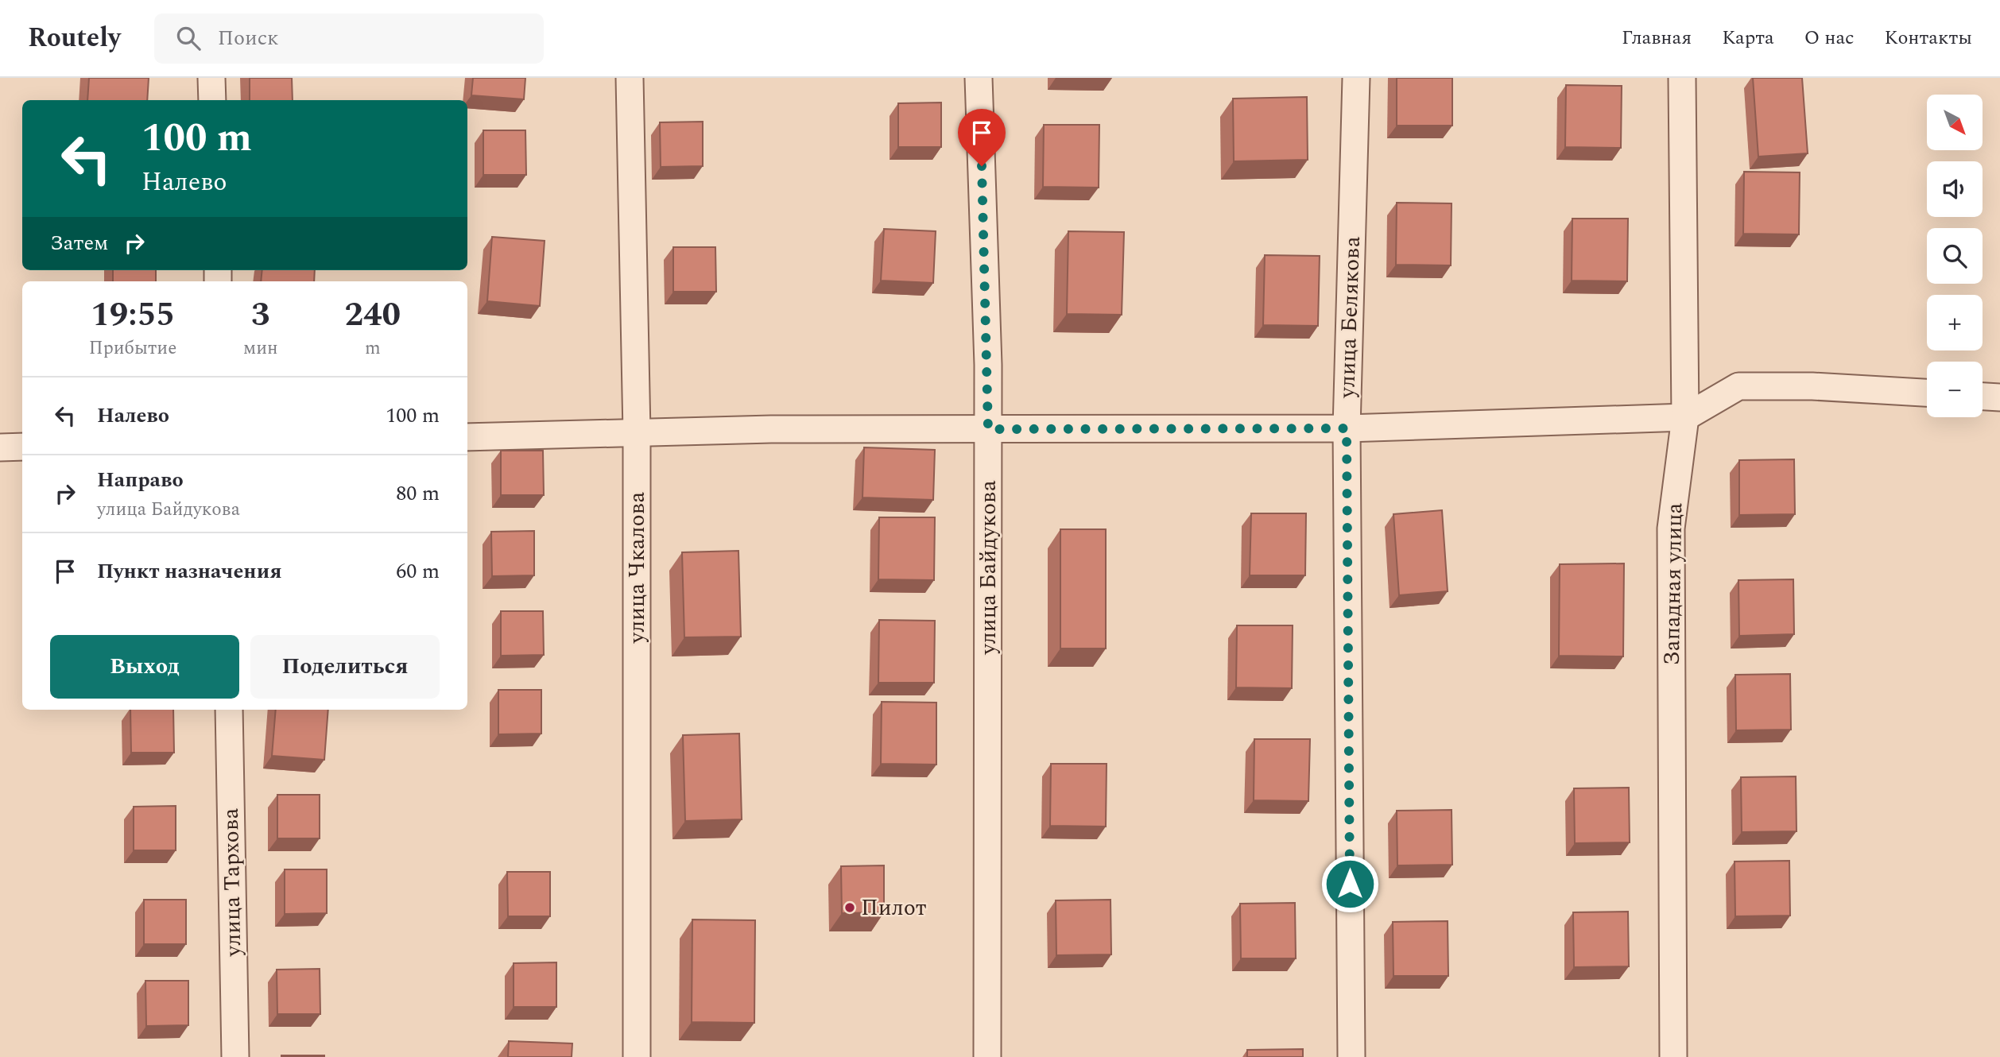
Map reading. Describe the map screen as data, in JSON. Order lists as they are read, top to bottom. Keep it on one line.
{"streets":{"street":["улица Белякова","улица Чкалова","улица Байдукова","Западная улица","улица Тархова"]},"places":["Пилот"],"north":"bottom right","page":{"header":"Routely","search":"Поиск","nav":["Главная","Карта","О нас","Контакты"],"map_buttons":["+","−"],"turn":["100 m","Налево"],"then":"Затем","eta":["19:55","Прибытие","3","мин","240","m"],"list":[{"name":"Налево","value":"100 m"},{"name":"Направо","note":"улица Байдукова","value":"80 m"},{"name":"Пункт назначения","value":"60 m"}],"buttons":["Выход","Поделиться"]}}
